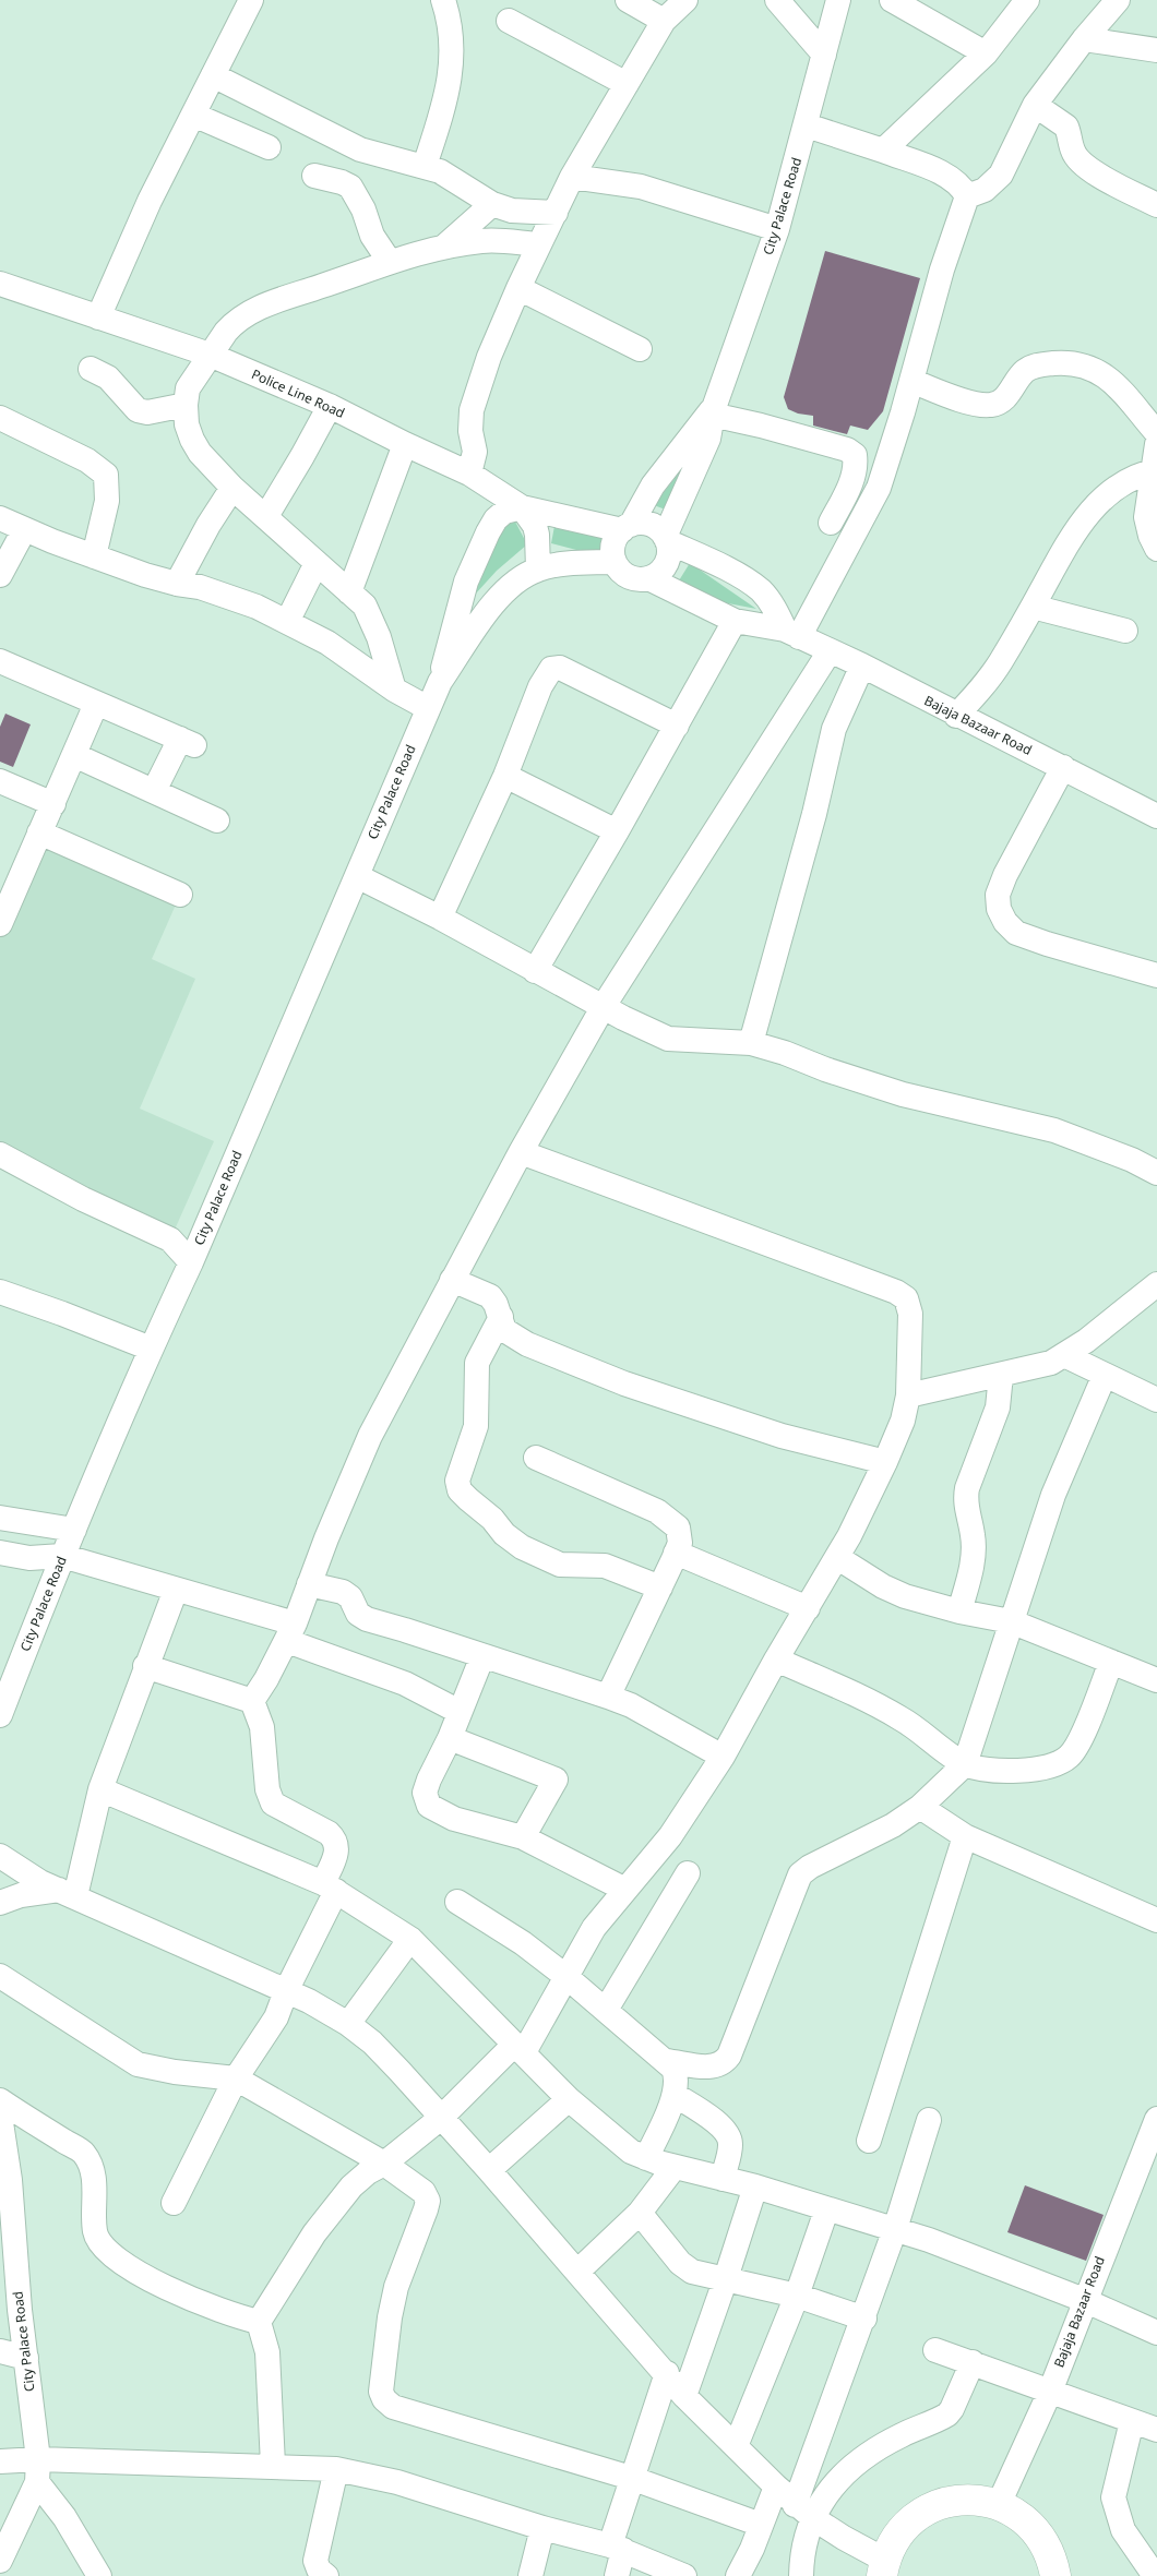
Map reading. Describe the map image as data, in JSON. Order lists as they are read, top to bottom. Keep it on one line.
{"streets":{"street":["City Palace Road","Police Line Road","Bajaja Bazaar Road"]},"crossings":[["City Palace Road","Police Line Road"]]}
